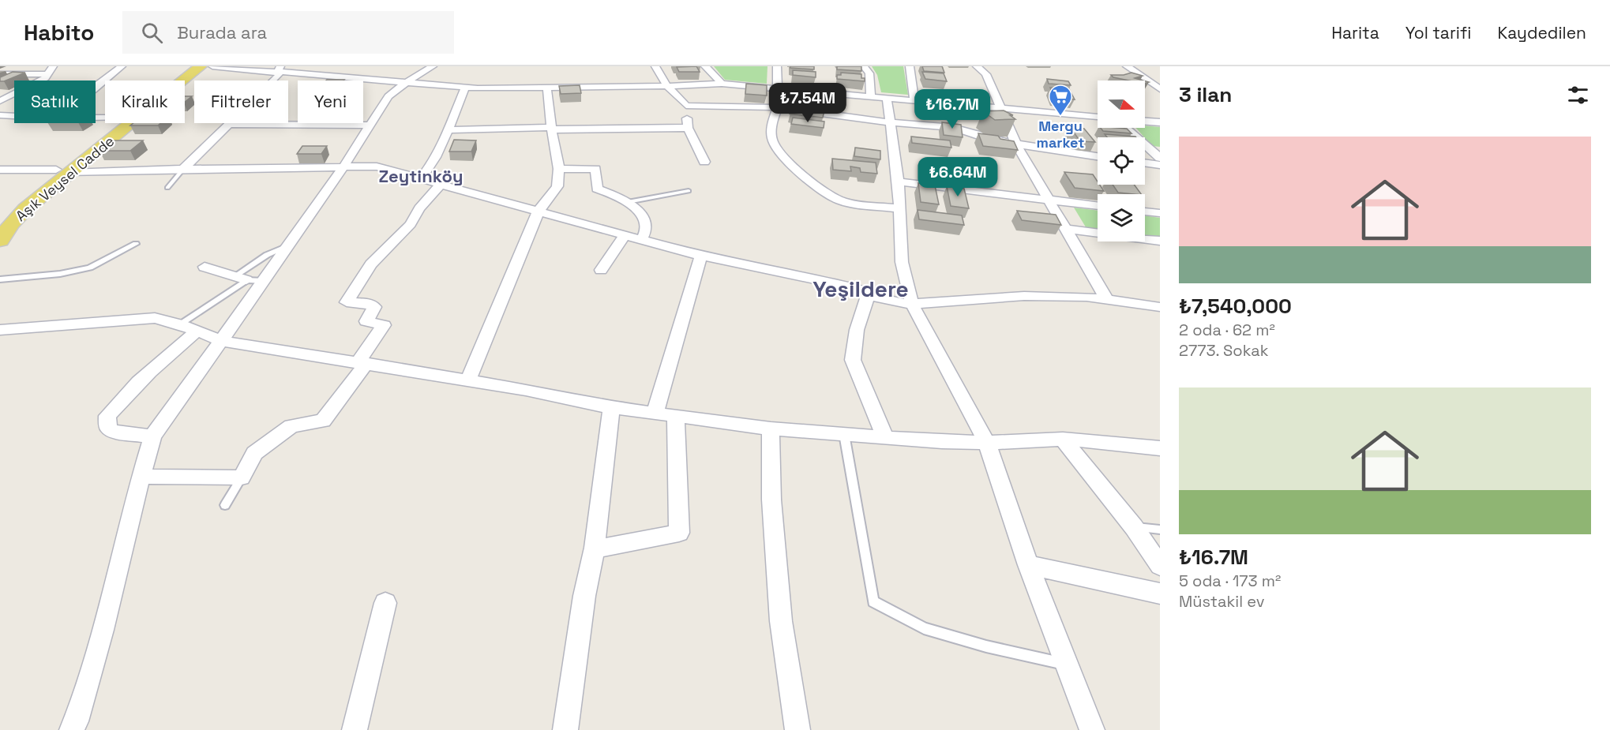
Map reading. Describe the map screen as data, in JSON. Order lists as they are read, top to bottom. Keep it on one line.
{"streets":{"main road":["Aşık Veysel Cadde"]},"districts":["Zeytinköy","Yeşildere"],"places":{"supermarket":["Mergu market"]},"north":"right","page":{"header":"Habito","search":"Burada ara","nav":["Harita","Yol tarifi","Kaydedilen"],"heading":"3 ilan","chip":["Satılık","Kiralık","Filtreler","Yeni"],"price":["₺7.54M","₺16.7M","₺6.64M"],"list":[{"name":"₺7,540,000","note":"2 oda · 62 m² · 2773. Sokak"},{"name":"₺16.7M","note":"5 oda · 173 m² · Müstakil ev"}]}}
